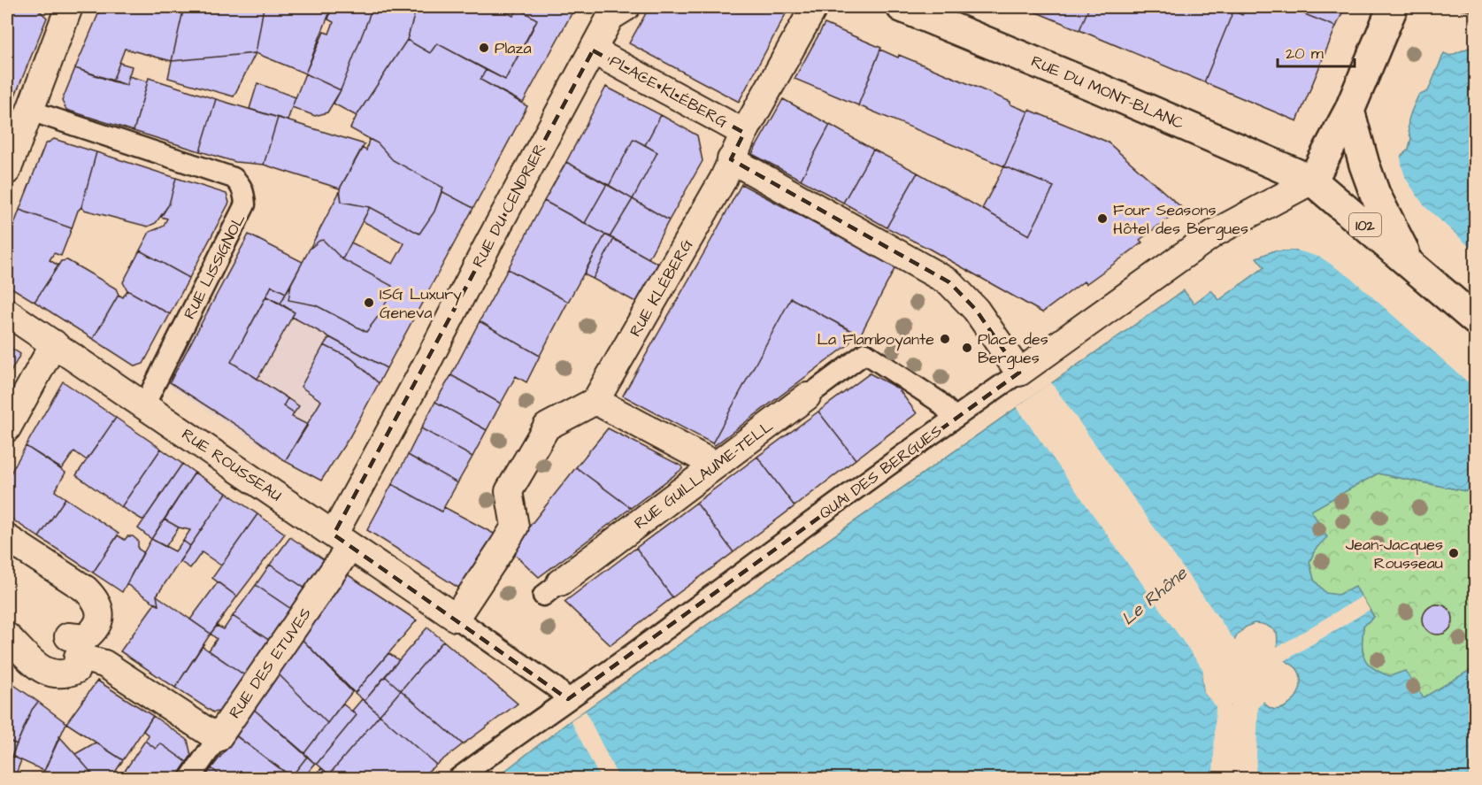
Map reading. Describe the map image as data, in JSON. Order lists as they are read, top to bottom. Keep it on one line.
{"streets":{"main road":["RUE DU MONT-BLANC","102"],"street":["PLACE KLÉBERG","RUE DU CENDRIER","RUE LISSIGNOL","RUE KLÉBERG","RUE ROUSSEAU","QUAI DES BERGUES","RUE GUILLAUME-TELL","RUE DES ETUVES"]},"crossings":[["PLACE KLÉBERG","RUE DU CENDRIER"],["PLACE KLÉBERG","RUE KLÉBERG"],["RUE DU MONT-BLANC","102"],["RUE DU MONT-BLANC","QUAI DES BERGUES"],["RUE DU CENDRIER","RUE ROUSSEAU"],["RUE DU CENDRIER","RUE DES ETUVES"],["102","QUAI DES BERGUES"],["RUE LISSIGNOL","RUE ROUSSEAU"],["RUE ROUSSEAU","RUE DES ETUVES"],["QUAI DES BERGUES","RUE GUILLAUME-TELL"]],"water":["Le Rhône"],"places":["Plaza","Four Seasons Hôtel des Bergues","ISG Luxury Geneva","La Flamboyante","Place des Bergues","Jean-Jacques Rousseau"],"scale_bar":"20 m"}
